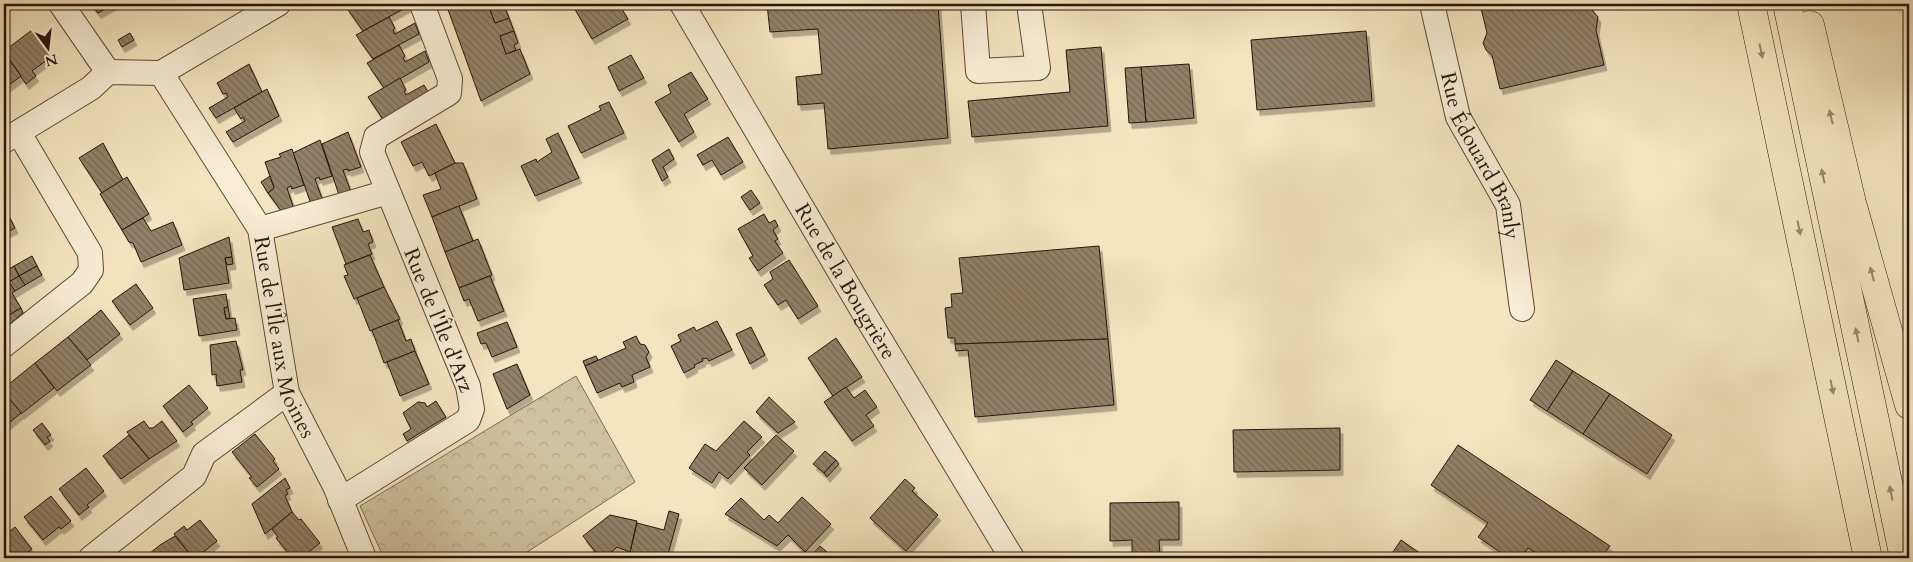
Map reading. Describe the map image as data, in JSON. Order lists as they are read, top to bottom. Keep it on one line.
{"streets":{"street":["Rue Édouard Branly","Rue de la Bougrière","Rue de l'Île d'Arz","Rue de l'Île aux Moines"]},"crossings":[["Rue de l'Île d'Arz","Rue de l'Île aux Moines"]],"north":"bottom"}
